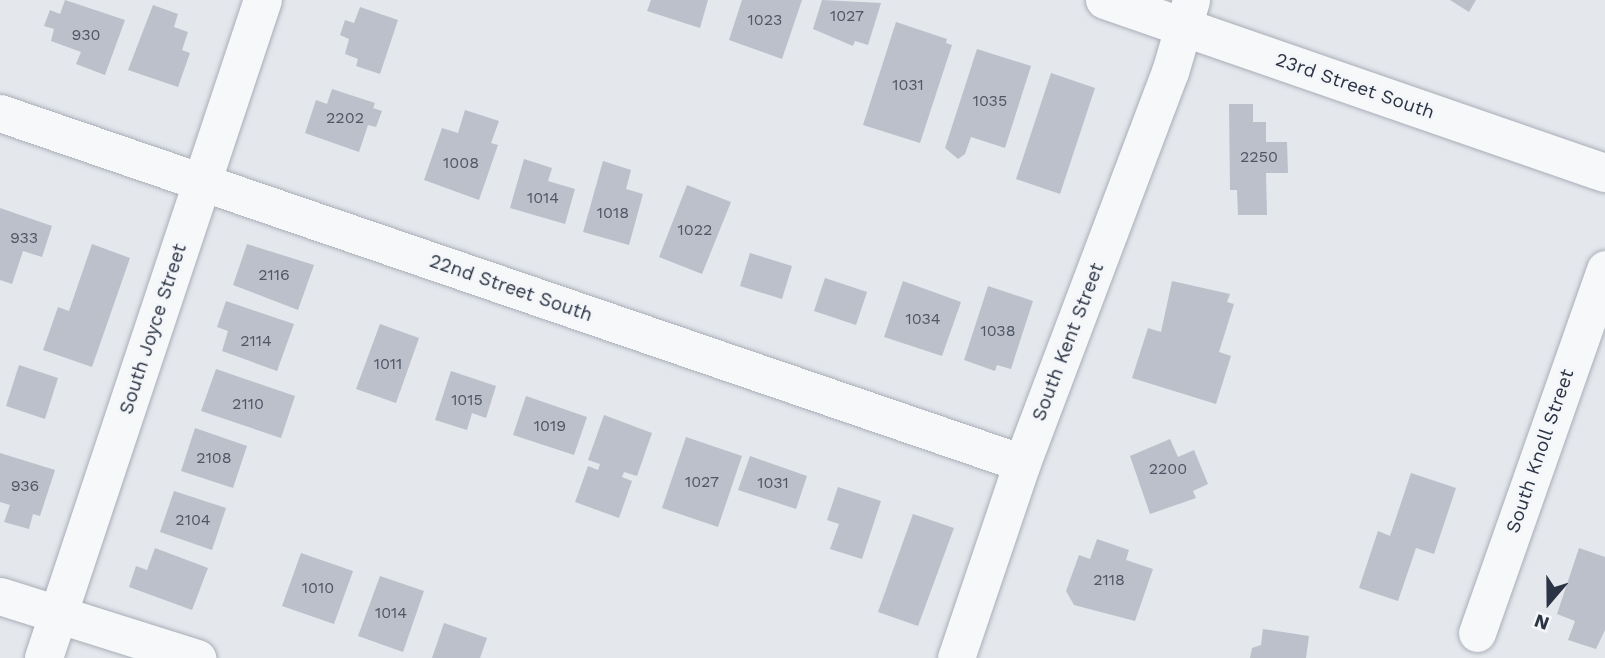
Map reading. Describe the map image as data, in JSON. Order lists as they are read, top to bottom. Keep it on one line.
{"streets":{"street":["23rd Street South","22nd Street South","South Joyce Street","South Kent Street","South Knoll Street"]},"crossings":[["23rd Street South","South Kent Street"],["22nd Street South","South Joyce Street"],["22nd Street South","South Kent Street"]],"house_numbers":["1027","1023","930","1031","1035","2202","2250","1008","1014","1018","1022","933","2116","1034","1038","2114","1011","1015","2110","1019","2108","2200","1027","1031","936","2104","2118","1010","1014"],"north":"bottom"}
